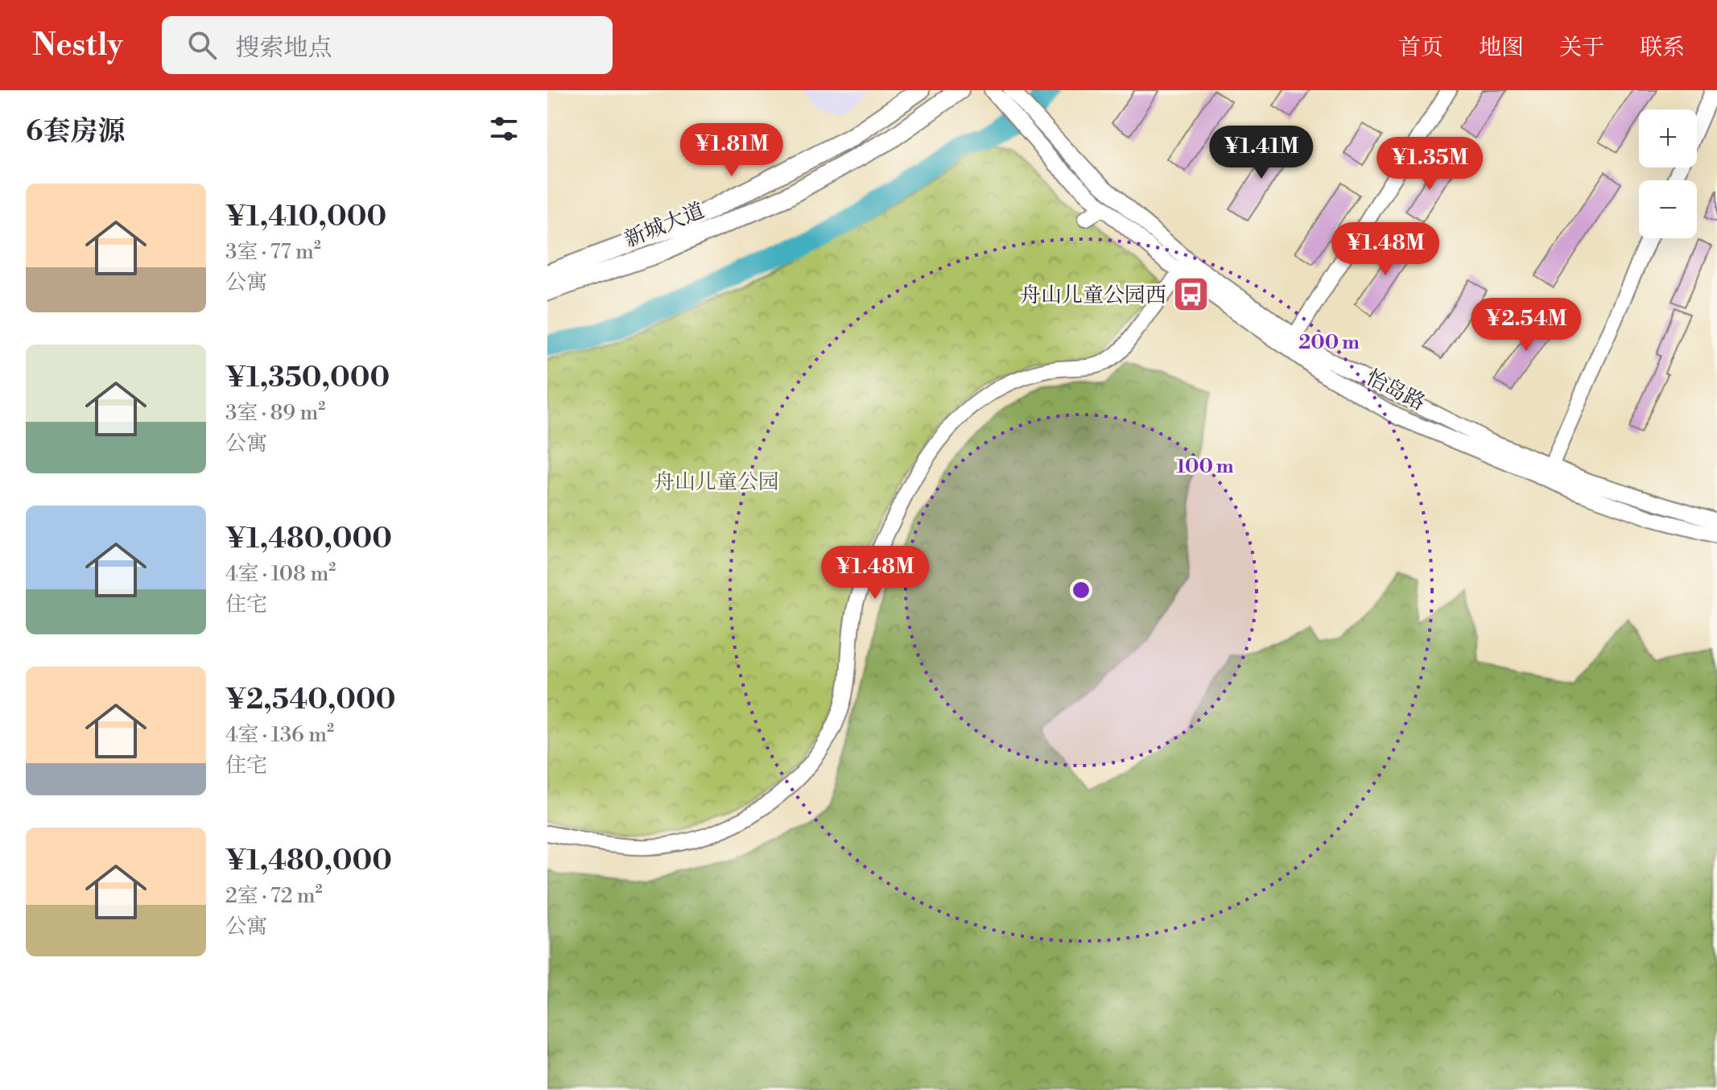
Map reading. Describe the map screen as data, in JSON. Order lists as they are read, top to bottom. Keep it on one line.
{"streets":{"main road":["新城大道"],"street":["怡岛路"]},"parks":["舟山儿童公园"],"places":{"bus stop":["舟山儿童公园西"]},"page":{"header":"Nestly","search":"搜索地点","nav":["首页","地图","关于","联系"],"heading":"6套房源","map_buttons":["+","−"],"price":["¥1.81M","¥1.41M","¥1.35M","¥1.48M","¥2.54M","¥1.48M"],"list":[{"name":"¥1,410,000","note":"3室 · 77 m² · 公寓"},{"name":"¥1,350,000","note":"3室 · 89 m² · 公寓"},{"name":"¥1,480,000","note":"4室 · 108 m² · 住宅"},{"name":"¥2,540,000","note":"4室 · 136 m² · 住宅"},{"name":"¥1,480,000","note":"2室 · 72 m² · 公寓"}]},"rings":["200 m","100 m"]}
